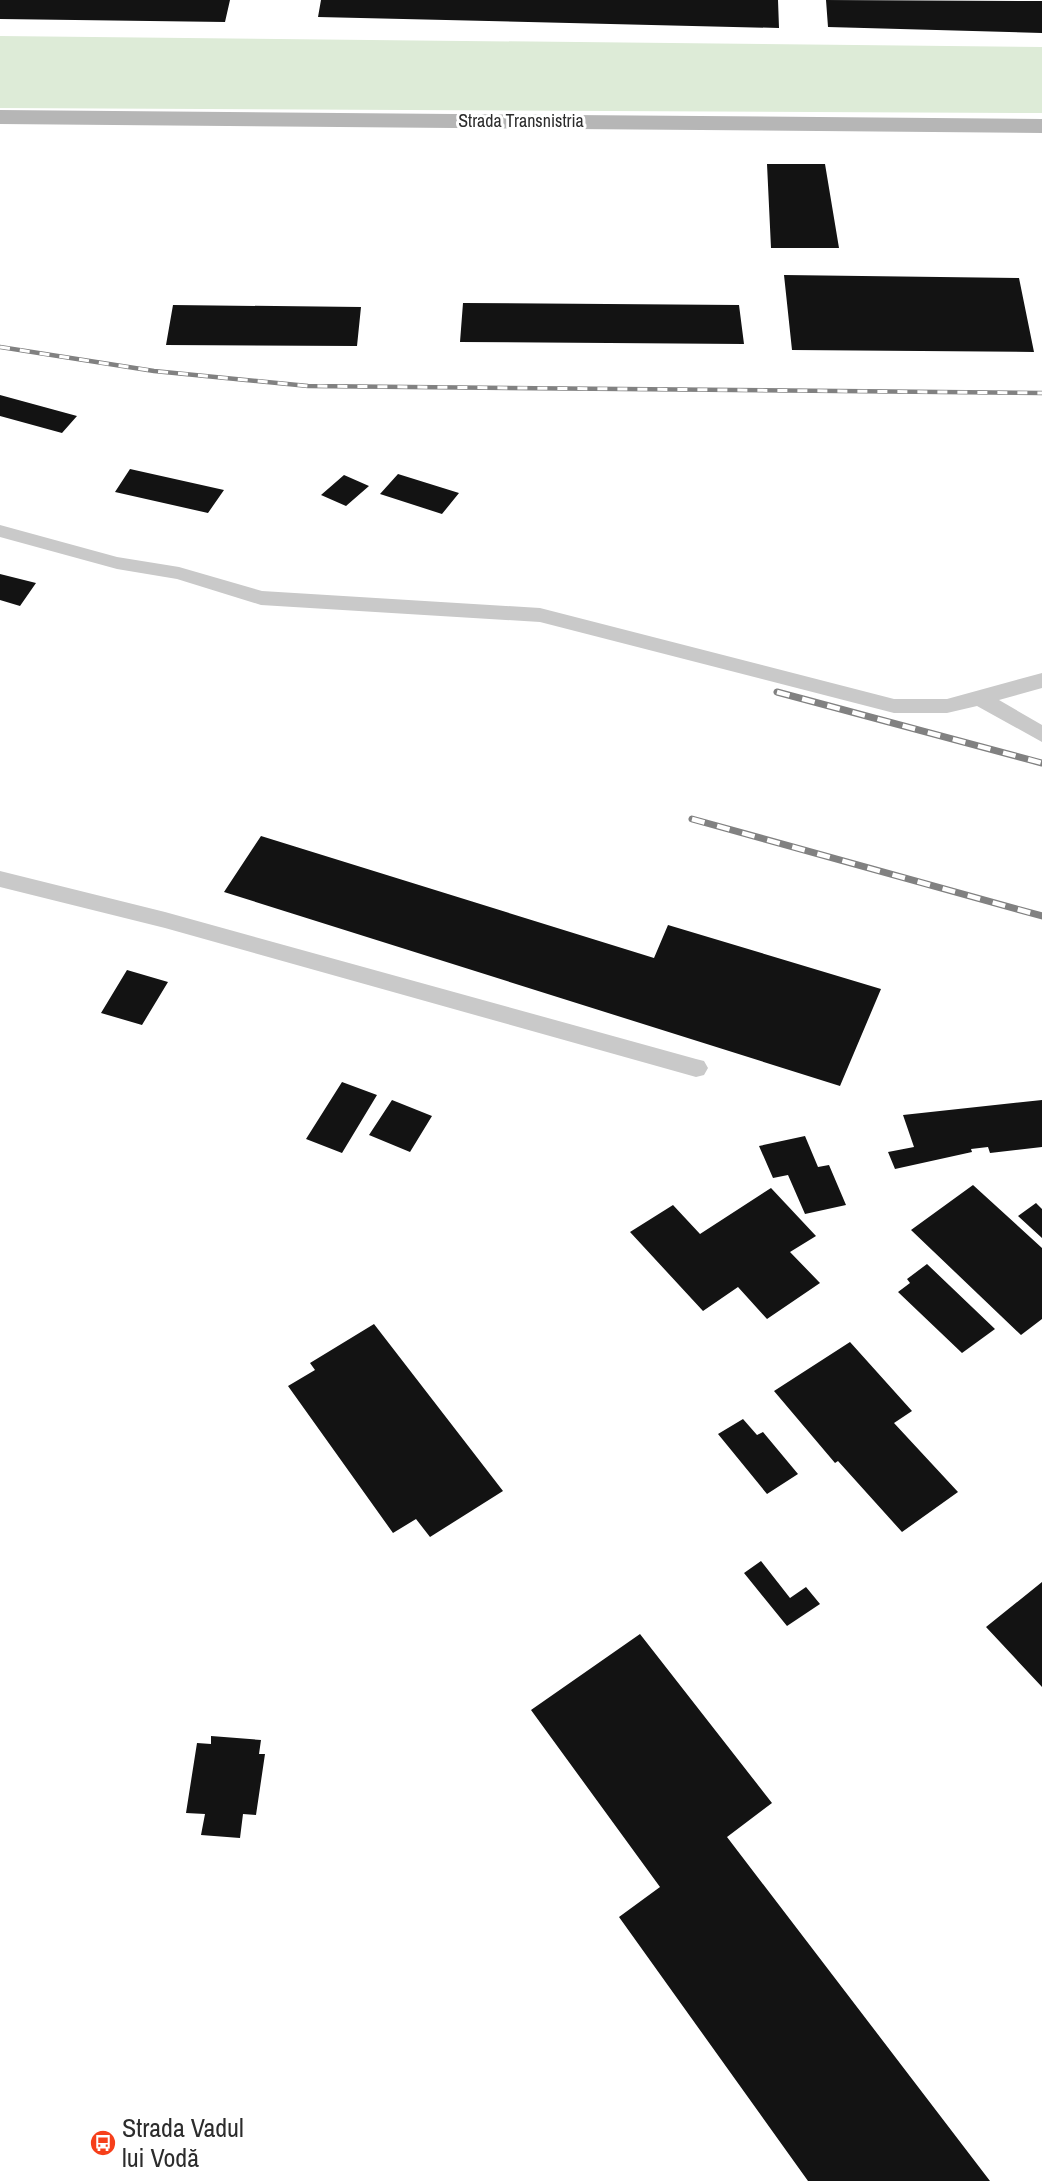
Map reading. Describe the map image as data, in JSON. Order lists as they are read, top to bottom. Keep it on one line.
{"streets":{"street":["Strada Transnistria"]},"places":{"bus stop":["Strada Vadul lui Vodă"]}}
